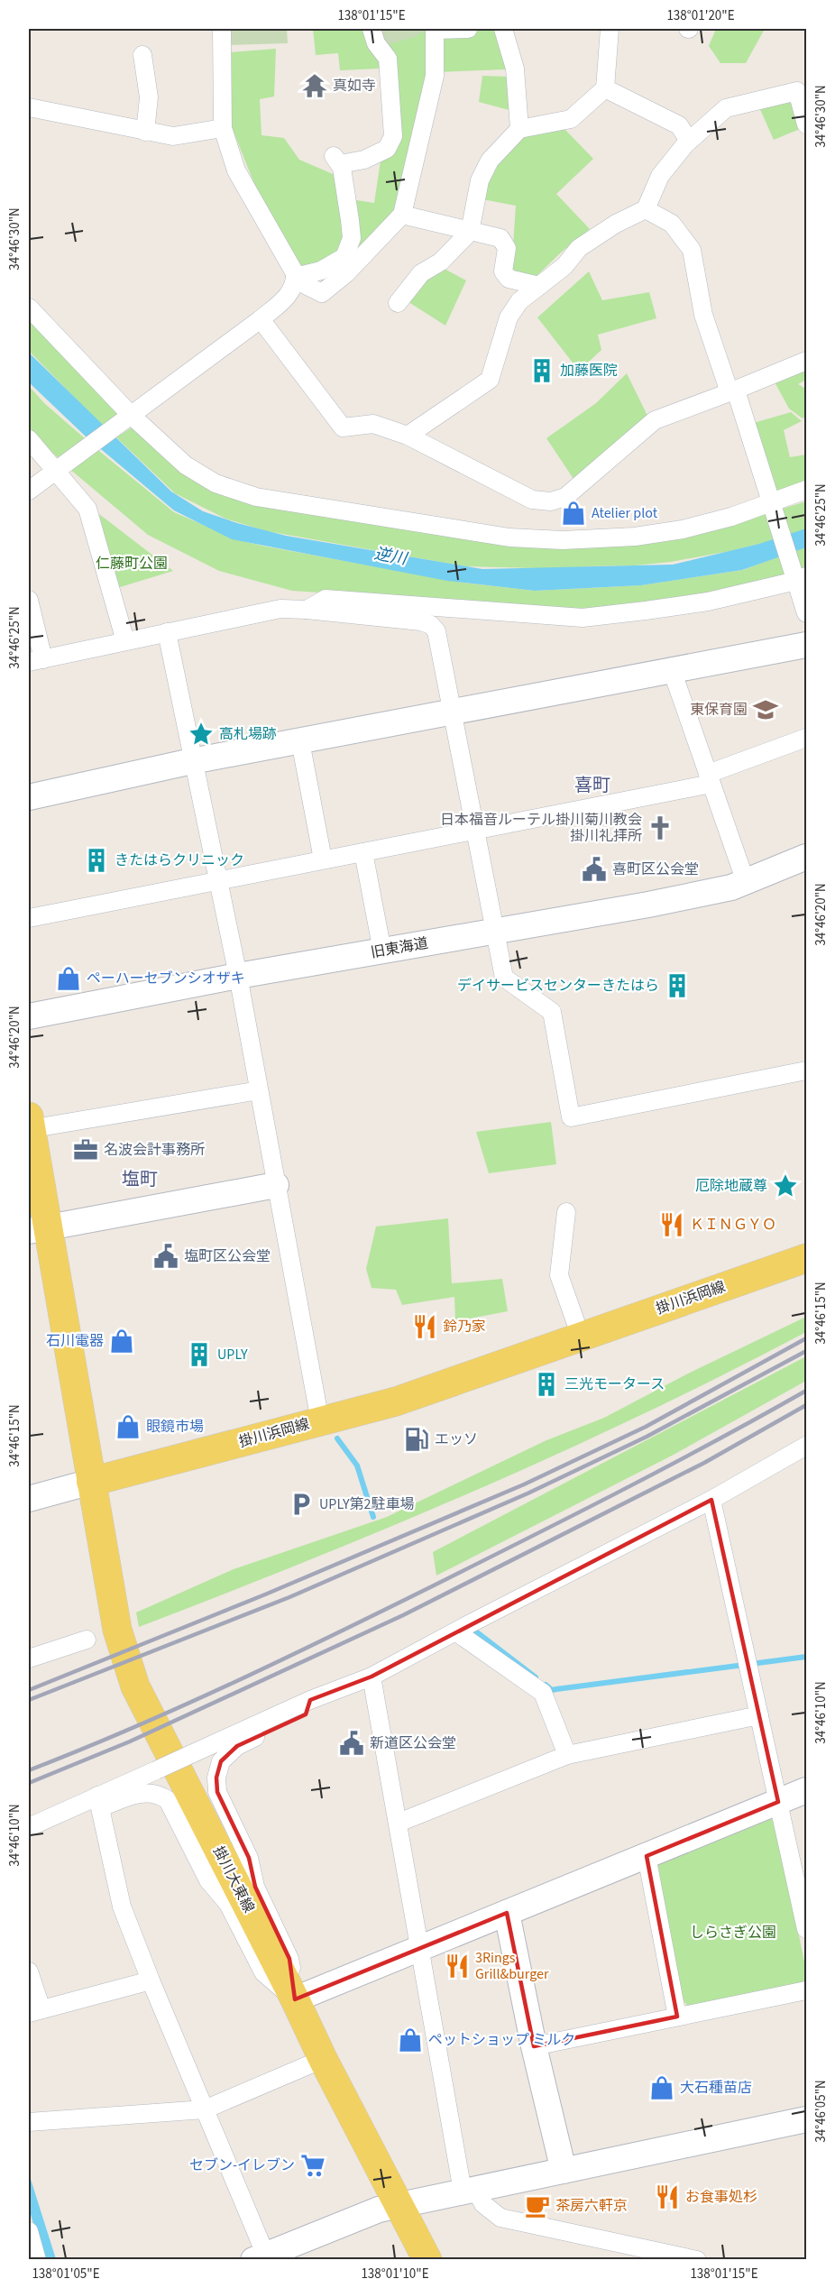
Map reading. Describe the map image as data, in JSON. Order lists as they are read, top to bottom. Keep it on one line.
{"streets":{"main road":["掛川浜岡線","掛川大東線"],"street":["旧東海道"]},"crossings":[["掛川浜岡線","掛川大東線"]],"districts":["喜町","塩町"],"water":["逆川"],"parks":["仁藤町公園","しらさぎ公園"],"places":{"temple":["真如寺"],"building":["加藤医院","きたはらクリニック","デイサービスセンターきたはら","UPLY","三光モータース"],"shop":["Atelier plot","ペーハーセブンシオザキ","石川電器","眼鏡市場","ペットショップ ミルク","大石種苗店"],"school or university":["東保育園"],"place":["高札場跡","厄除地蔵尊"],"church":["日本福音ルーテル掛川菊川教会 掛川礼拝所"],"public building":["喜町区公会堂","塩町区公会堂","新道区公会堂"],"office":["名波会計事務所"],"restaurant":["ＫＩＮＧＹＯ","鈴乃家","3Rings Grill&burger","お食事処杉"],"fuel station":["エッソ"],"parking":["UPLY第2駐車場"],"supermarket":["セブン-イレブン"],"cafe":["茶房六軒京"]},"coordinates":["138°01'15\"E","138°01'20\"E","34°46'30\"N","34°46'25\"N","34°46'20\"N","34°46'15\"N","34°46'10\"N","34°46'05\"N","138°01'05\"E","138°01'10\"E"]}
